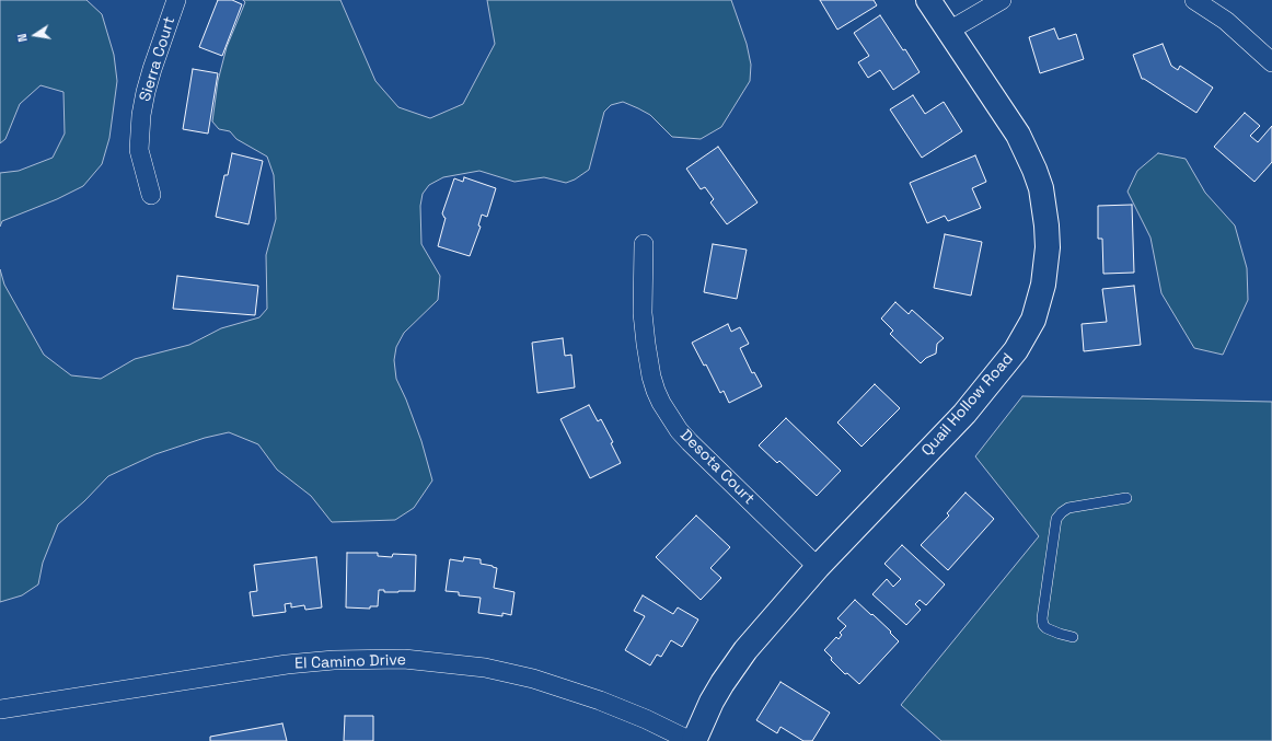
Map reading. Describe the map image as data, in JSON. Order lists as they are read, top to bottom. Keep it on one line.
{"streets":{"street":["Sierra Court","Quail Hollow Road","Desota Court","El Camino Drive"]},"crossings":[["Quail Hollow Road","Desota Court"]],"north":"left"}
